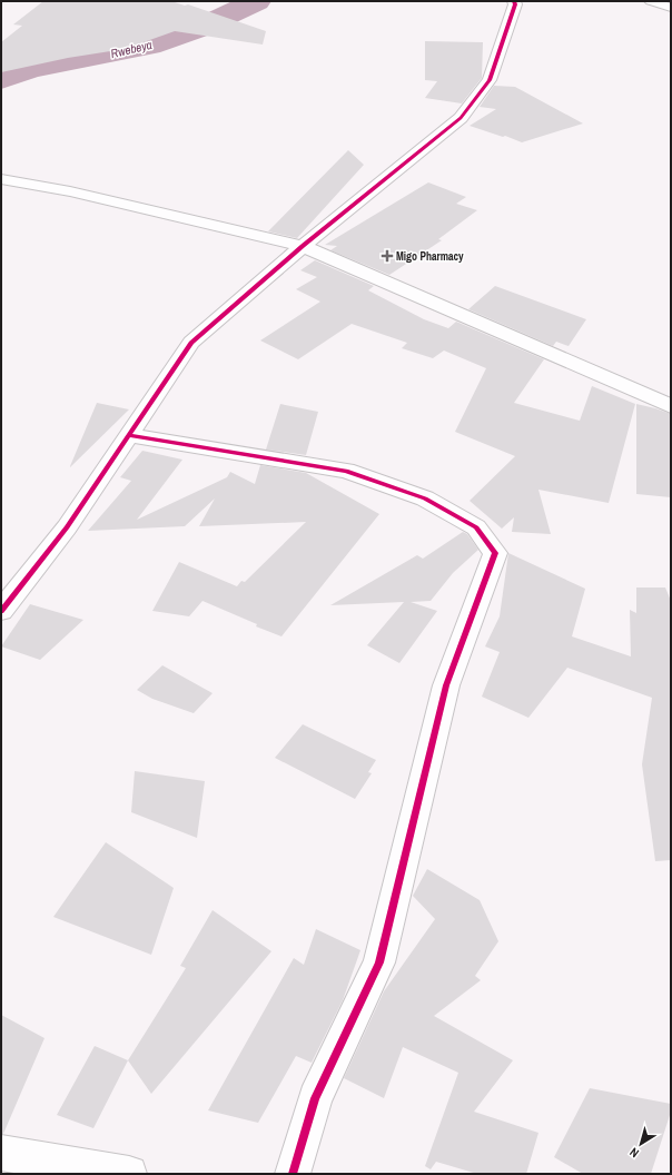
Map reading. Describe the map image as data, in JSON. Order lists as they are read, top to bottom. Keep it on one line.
{"water":["Rwebeya"],"places":{"health":["Migo Pharmacy"]},"north":"bottom left"}
